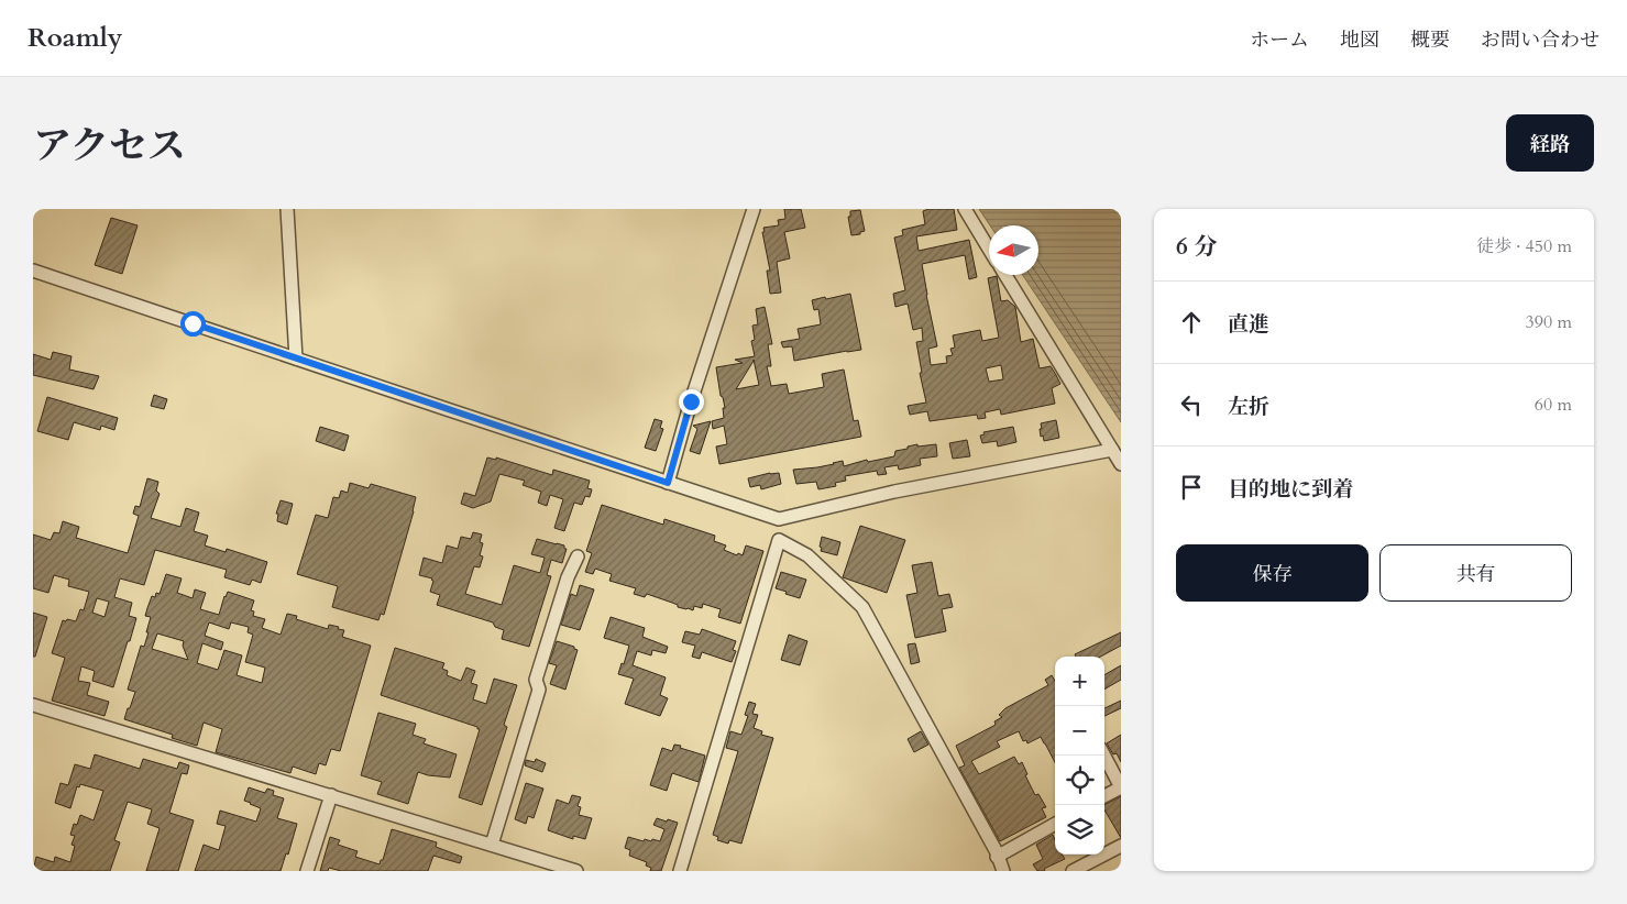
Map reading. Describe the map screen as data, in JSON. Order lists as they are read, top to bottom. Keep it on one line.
{"north":"left","page":{"header":"Roamly","nav":["ホーム","地図","概要","お問い合わせ"],"title":"アクセス","buttons":["経路",["保存","共有"]],"heading":["6 分","徒歩 · 450 m"],"list":[["直進","390 m"],["左折","60 m"],"目的地に到着"],"map_buttons":["+","−"]}}
